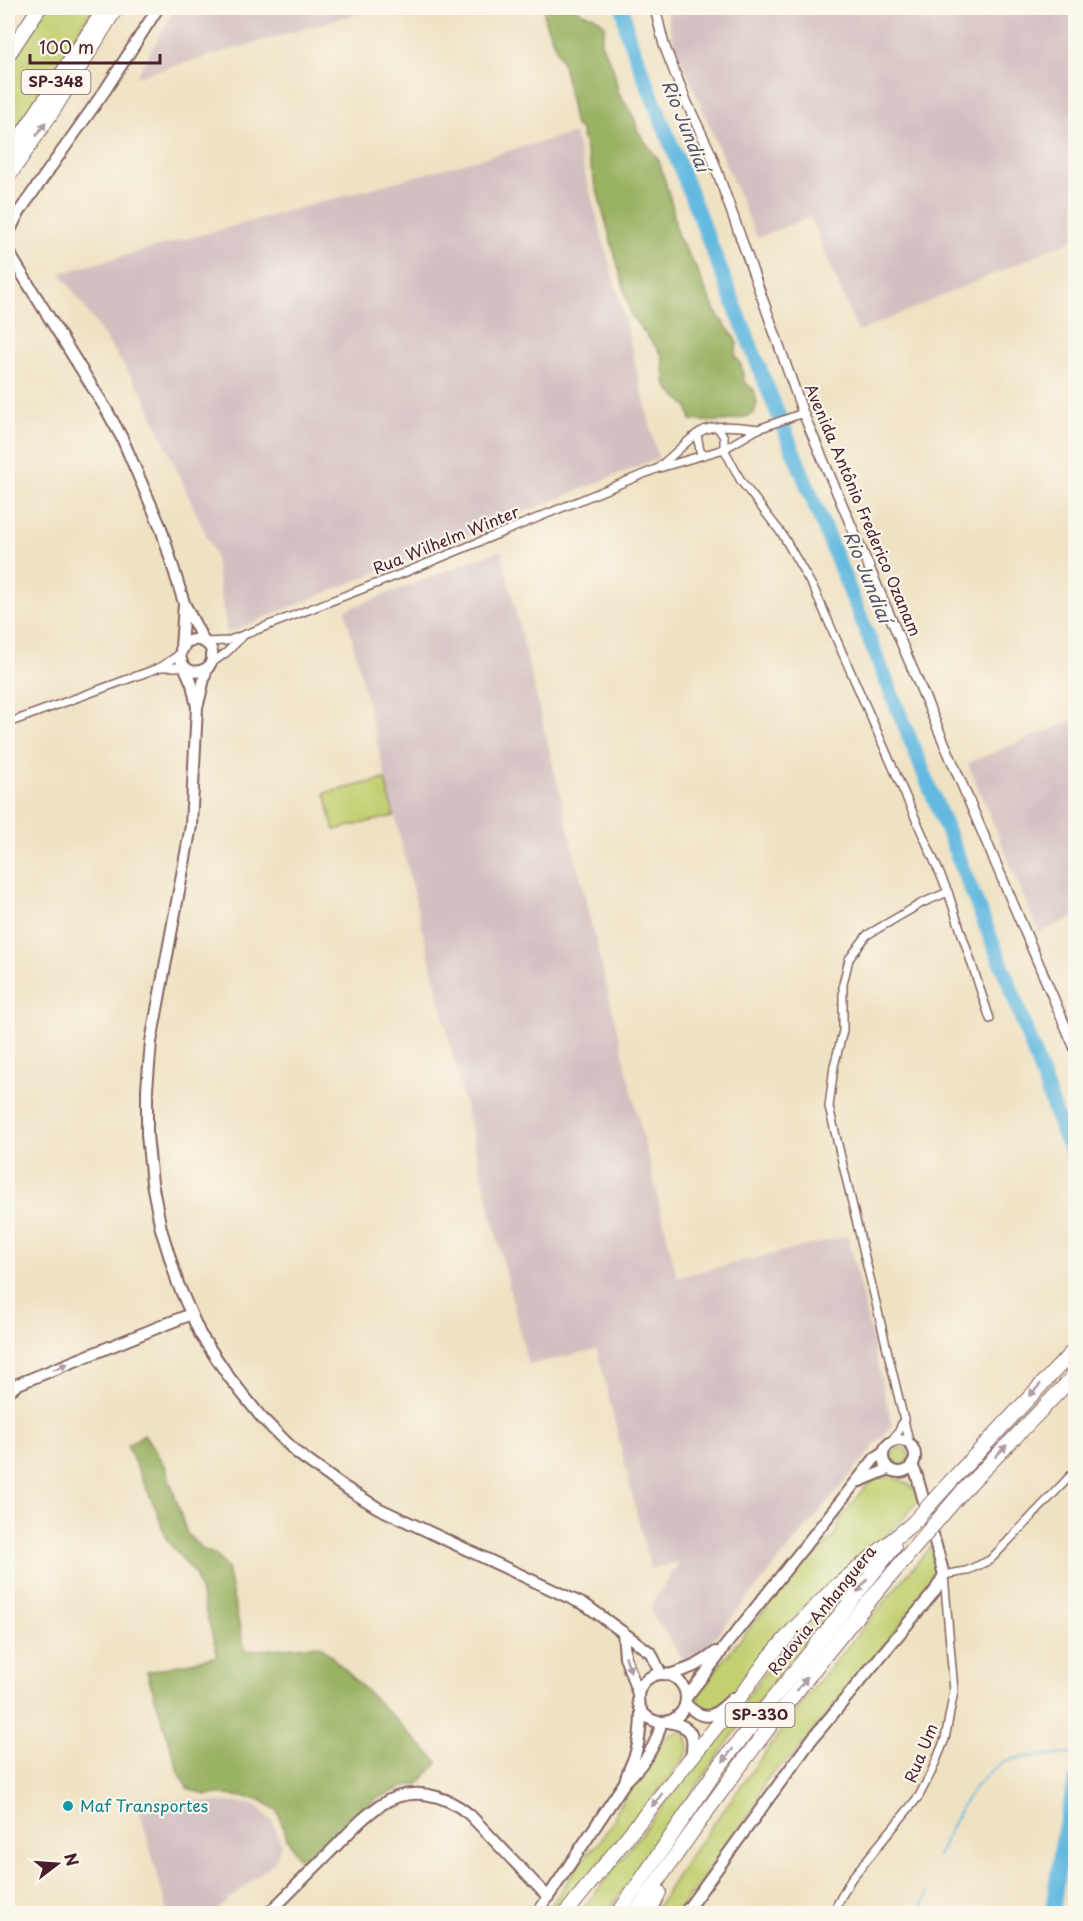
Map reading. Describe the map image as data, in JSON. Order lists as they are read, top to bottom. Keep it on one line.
{"streets":{"highway":["SP-348","Rodovia Anhanguera","SP-330"],"street":["Avenida Antônio Frederico Ozanam","Rua Wilhelm Winter","Rua Um"]},"water":["Rio Jundiaí"],"places":["Maf Transportes"],"scale_bar":"100 m","north":"right"}
